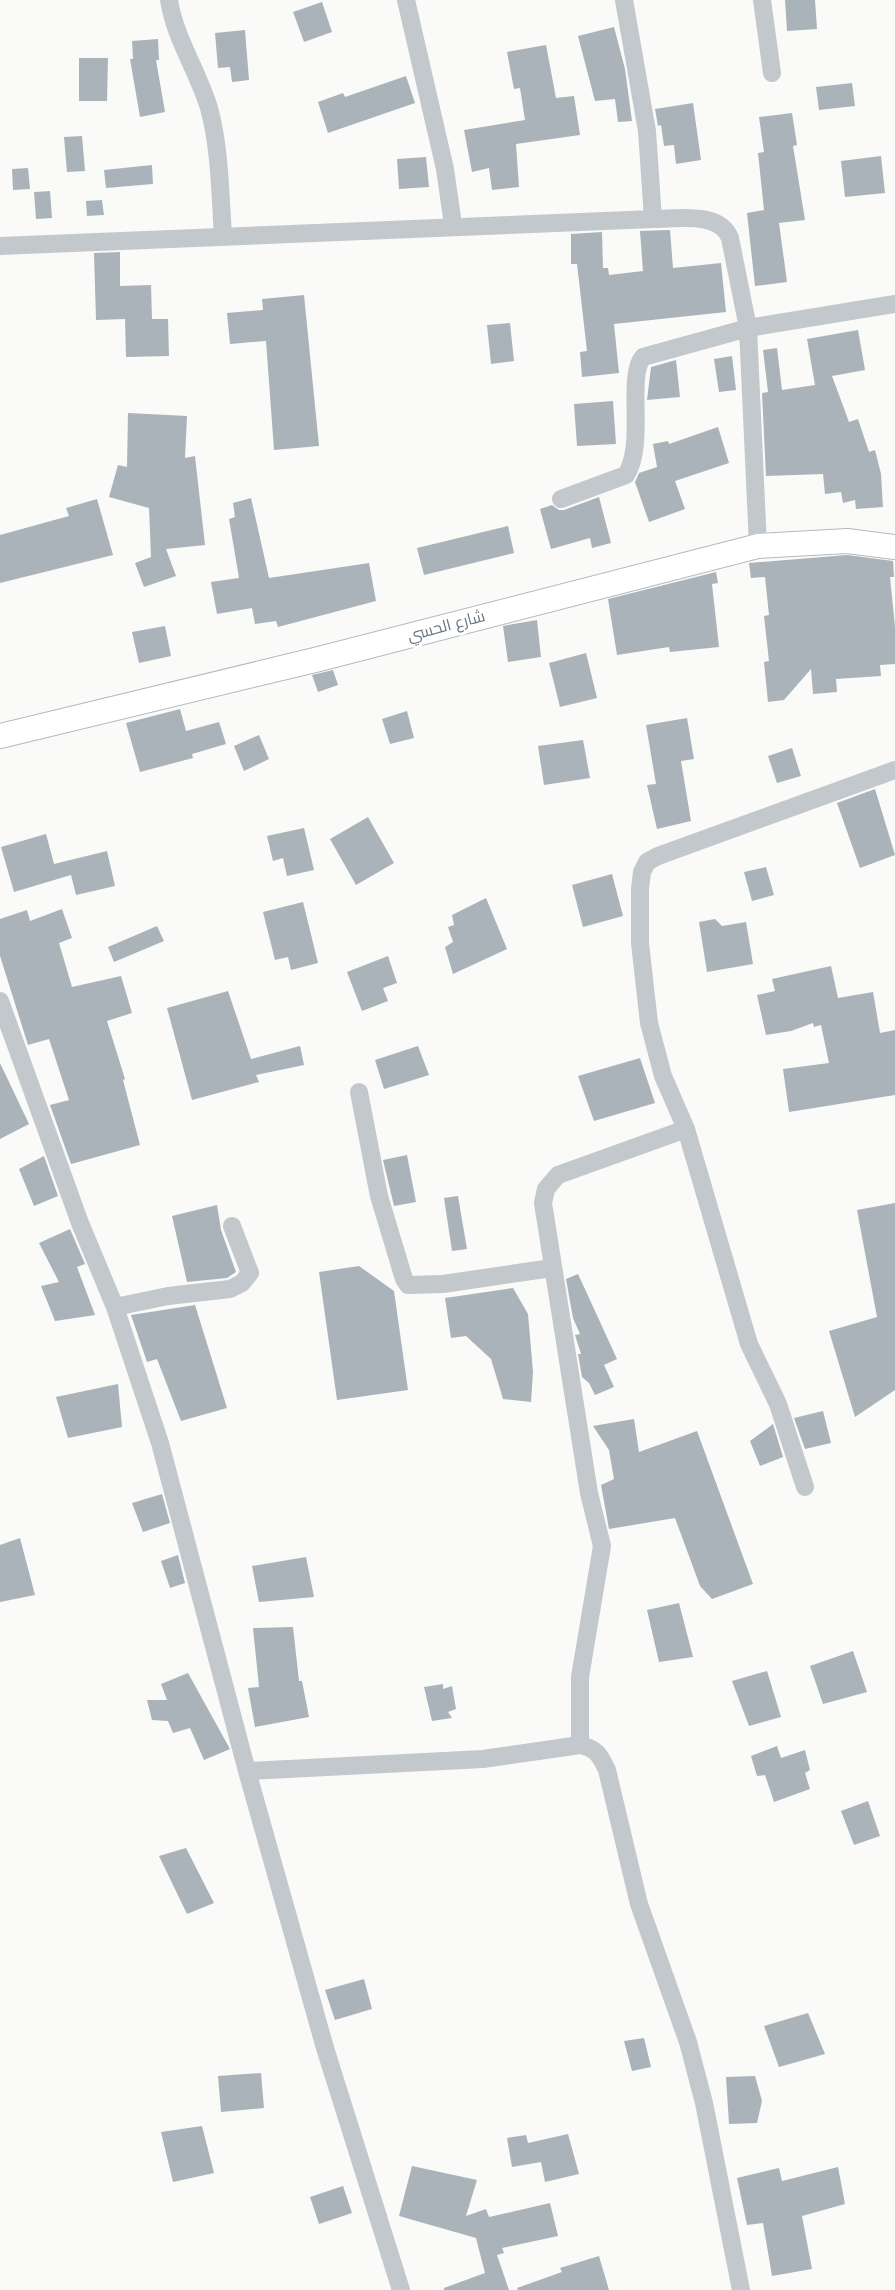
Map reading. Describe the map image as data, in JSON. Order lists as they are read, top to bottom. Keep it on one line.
{"streets":{"street":["شارع الحسي"]}}
